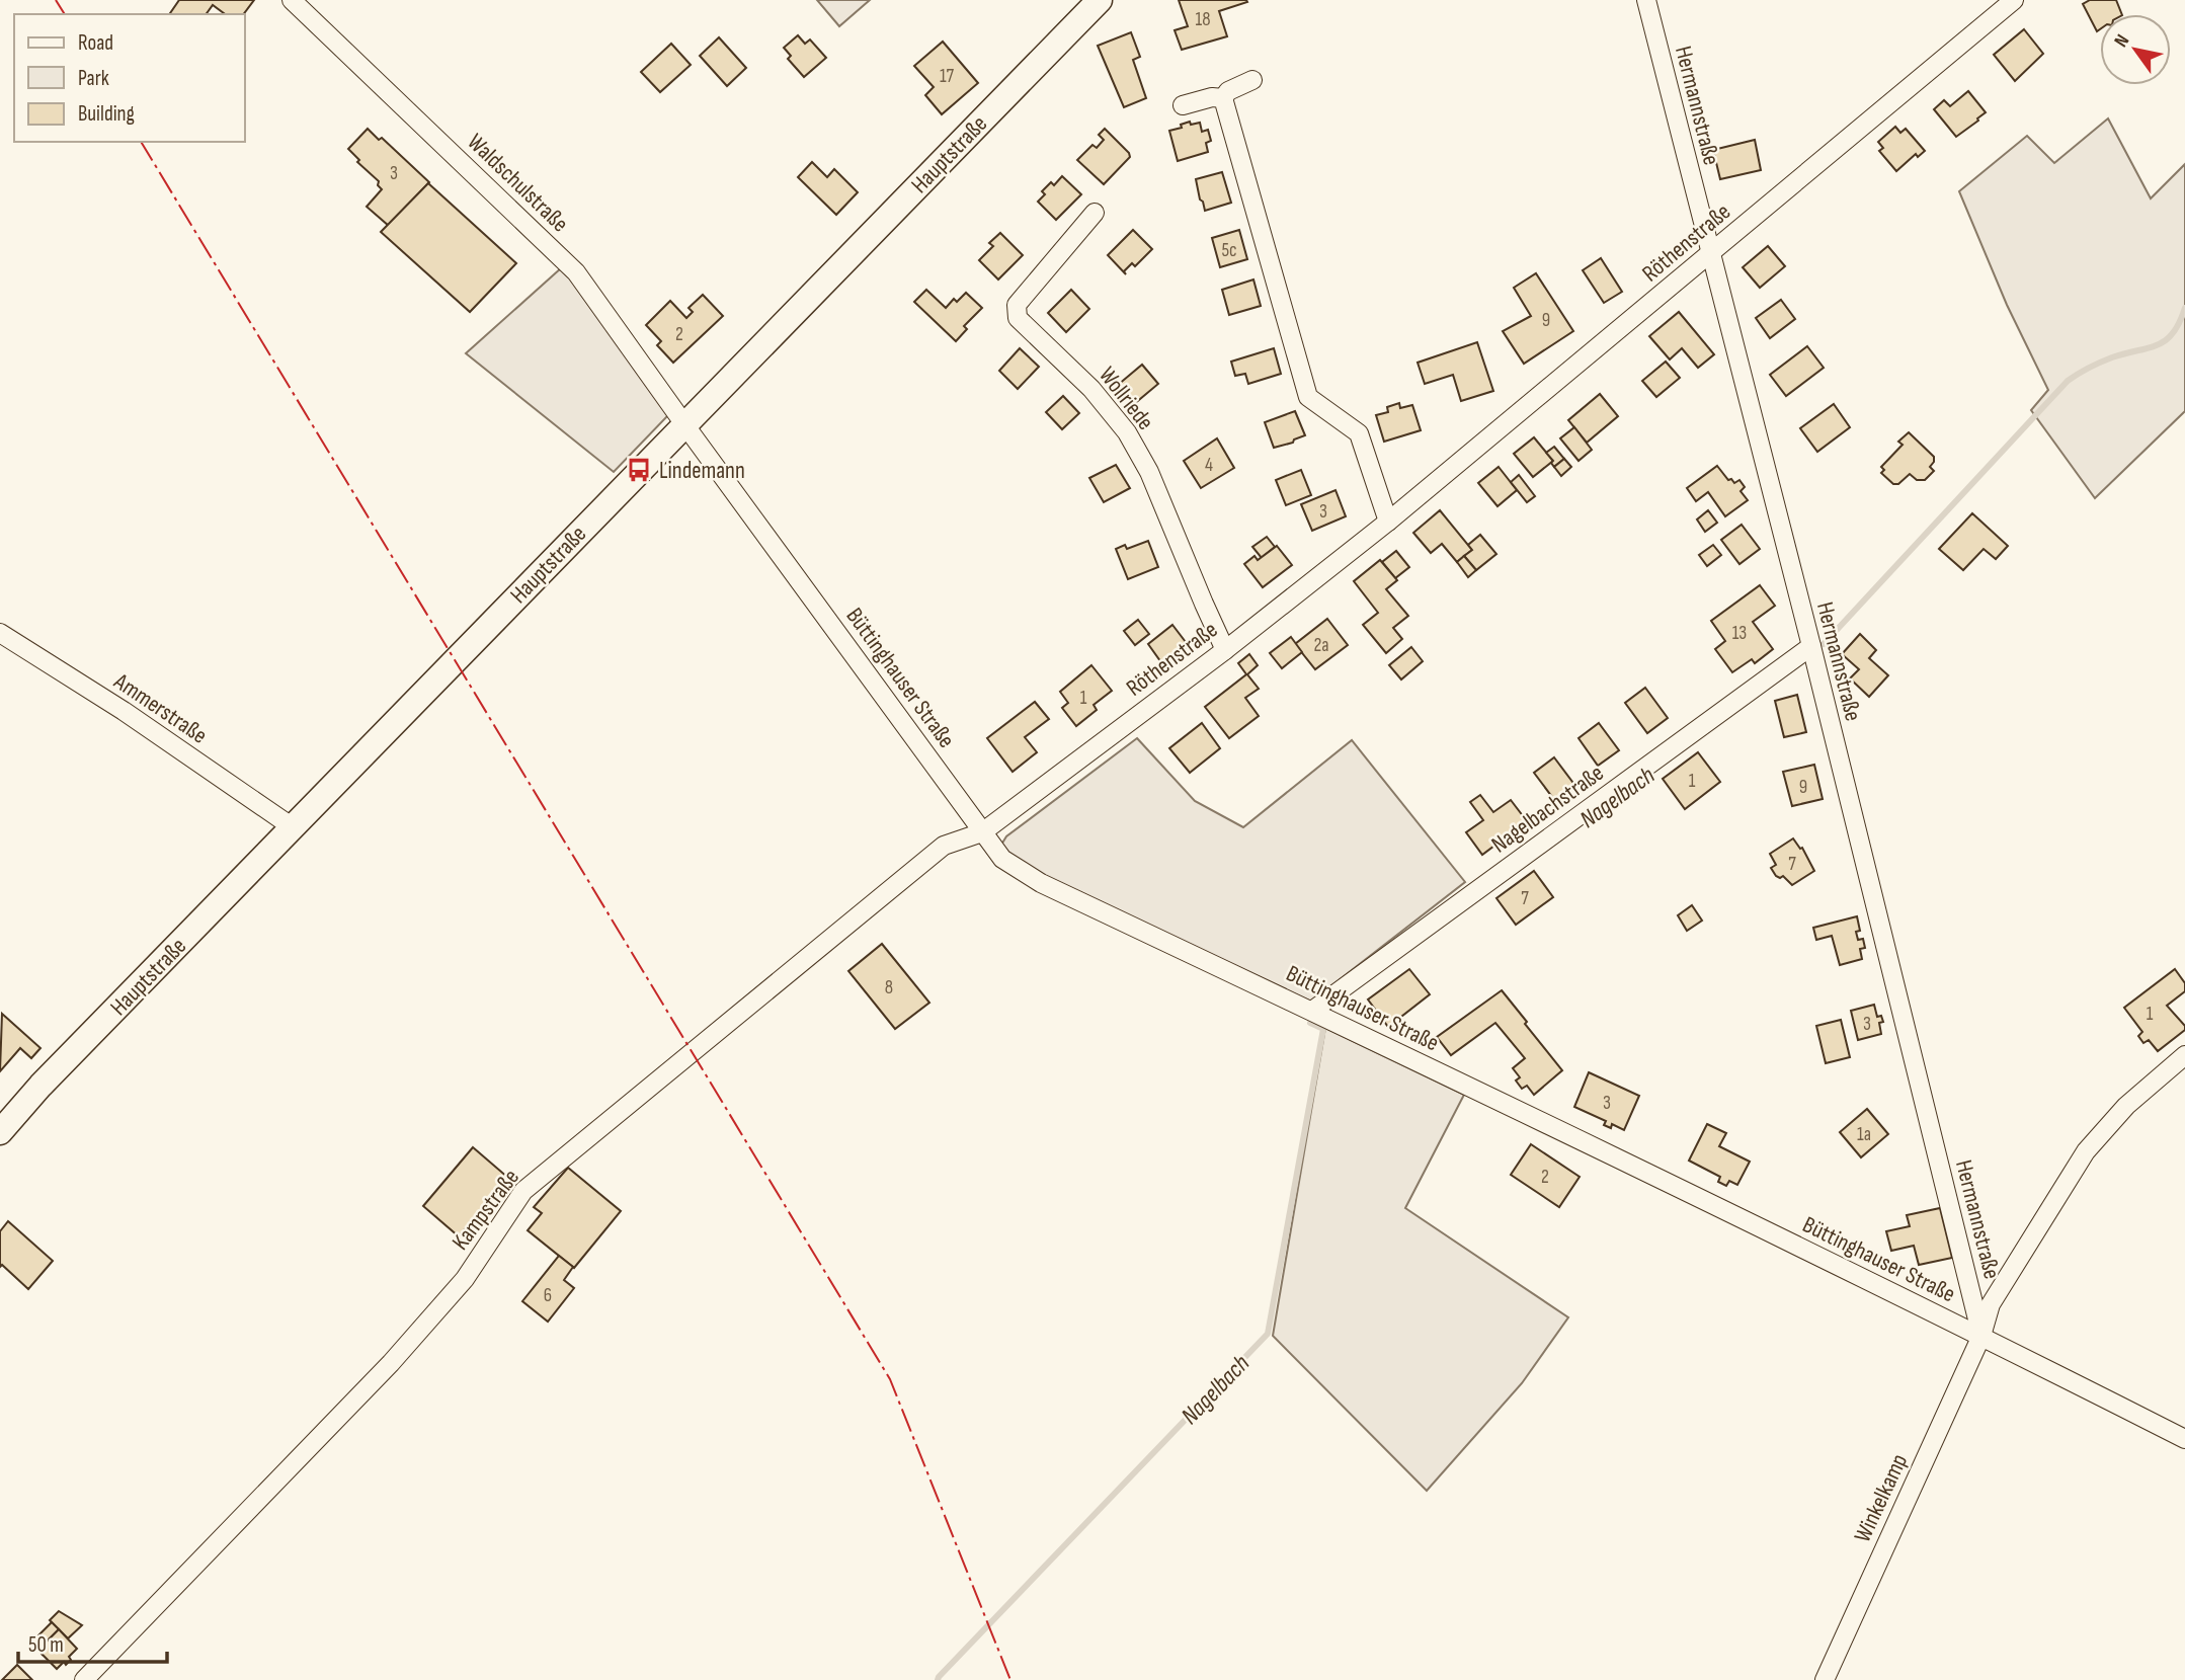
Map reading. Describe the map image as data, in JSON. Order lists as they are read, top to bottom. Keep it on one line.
{"streets":{"main road":["Hauptstraße"],"street":["Hermannstraße","Waldschulstraße","Röthenstraße","Wollriede","Büttinghauser Straße","Ammerstraße","Nagelbachstraße","Kampstraße","Winkelkamp"]},"crossings":[["Hermannstraße","Röthenstraße"],["Hermannstraße","Büttinghauser Straße"],["Hermannstraße","Nagelbachstraße"],["Hermannstraße","Winkelkamp"],["Hauptstraße","Waldschulstraße"],["Hauptstraße","Büttinghauser Straße"],["Hauptstraße","Ammerstraße"],["Waldschulstraße","Büttinghauser Straße"],["Röthenstraße","Wollriede"],["Röthenstraße","Büttinghauser Straße"],["Röthenstraße","Kampstraße"],["Büttinghauser Straße","Nagelbachstraße"],["Büttinghauser Straße","Kampstraße"],["Büttinghauser Straße","Winkelkamp"]],"water":["Nagelbach"],"places":{"bus stop":["Lindemann"]},"house_numbers":["18","17","3","5c","9","2","4","3","13","2a","1","1","9","7","7","8","1","3","3","1a","2","6"],"legend":["Road","Park","Building"],"scale_bar":"50 m","north":"top left"}
